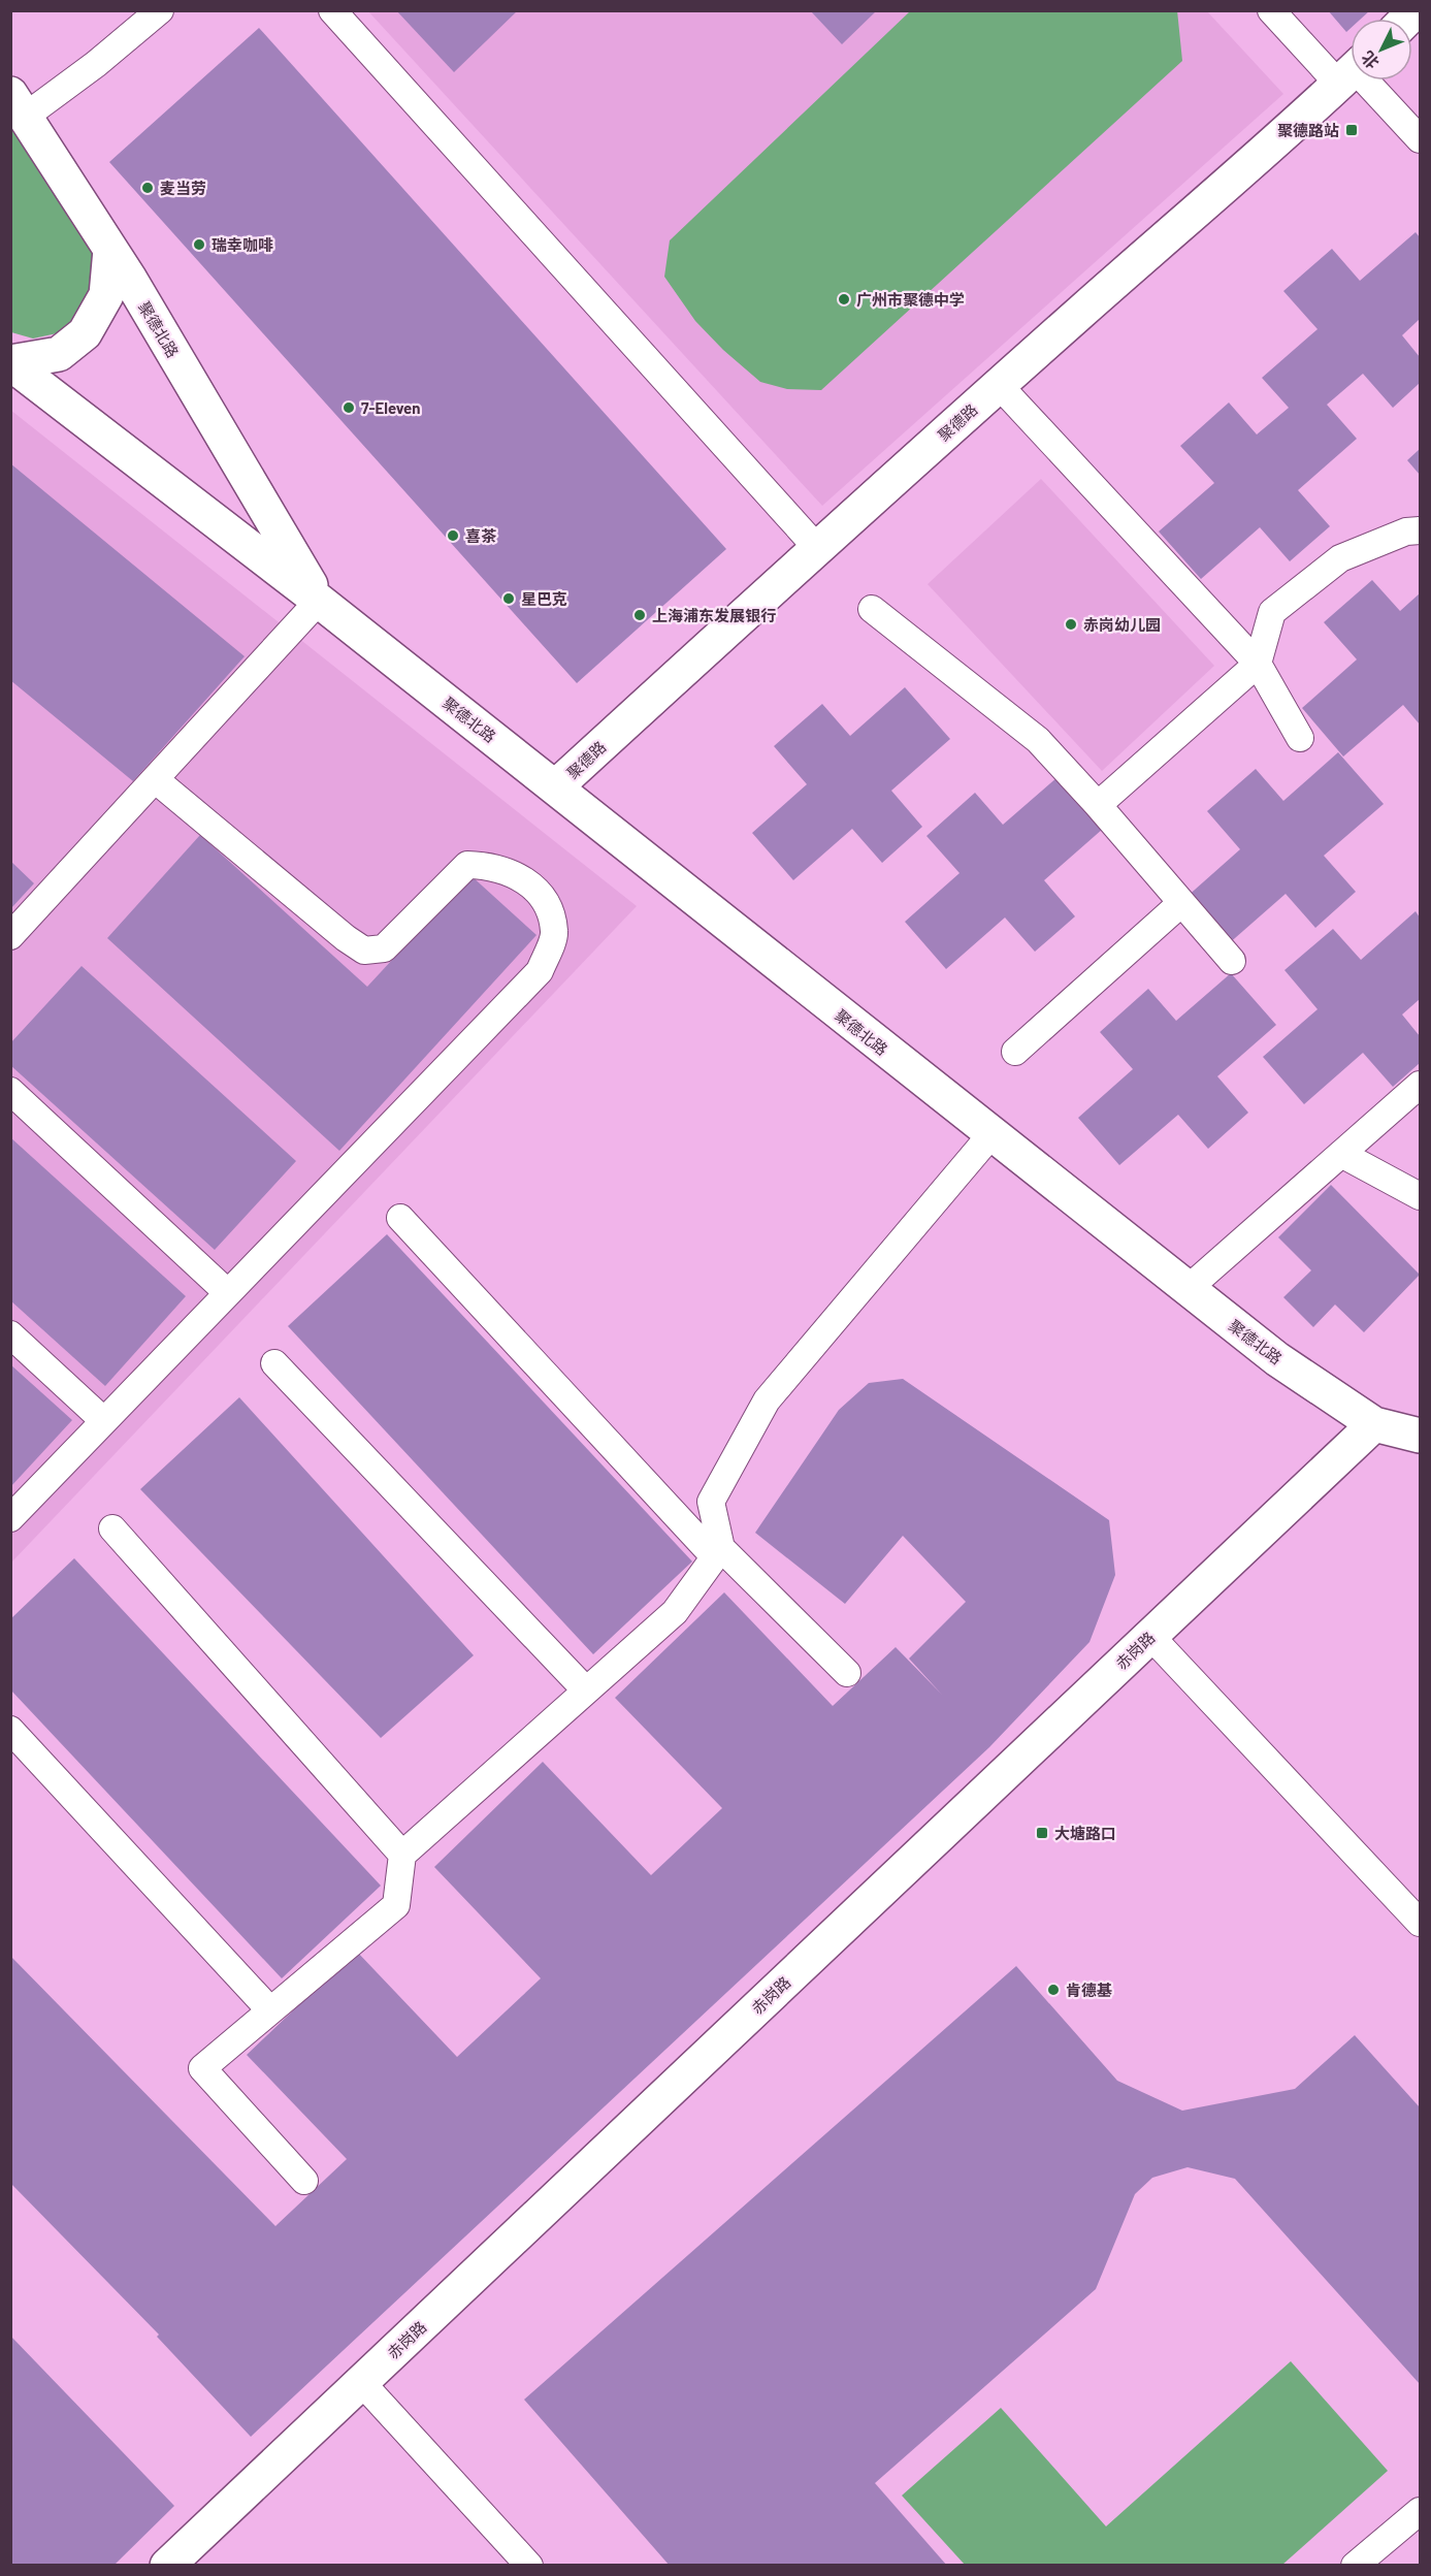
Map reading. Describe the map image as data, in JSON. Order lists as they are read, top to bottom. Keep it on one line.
{"streets":{"street":["聚德北路","聚德路","赤岗路"]},"crossings":[["聚德北路","聚德路"],["聚德北路","赤岗路"]],"places":{"transit":["聚德路站","大塘路口"],"other":["麦当劳","瑞幸咖啡","广州市聚德中学","7-Eleven","喜茶","星巴克","上海浦东发展银行","赤岗幼儿园","肯德基"]},"north":"bottom left"}
